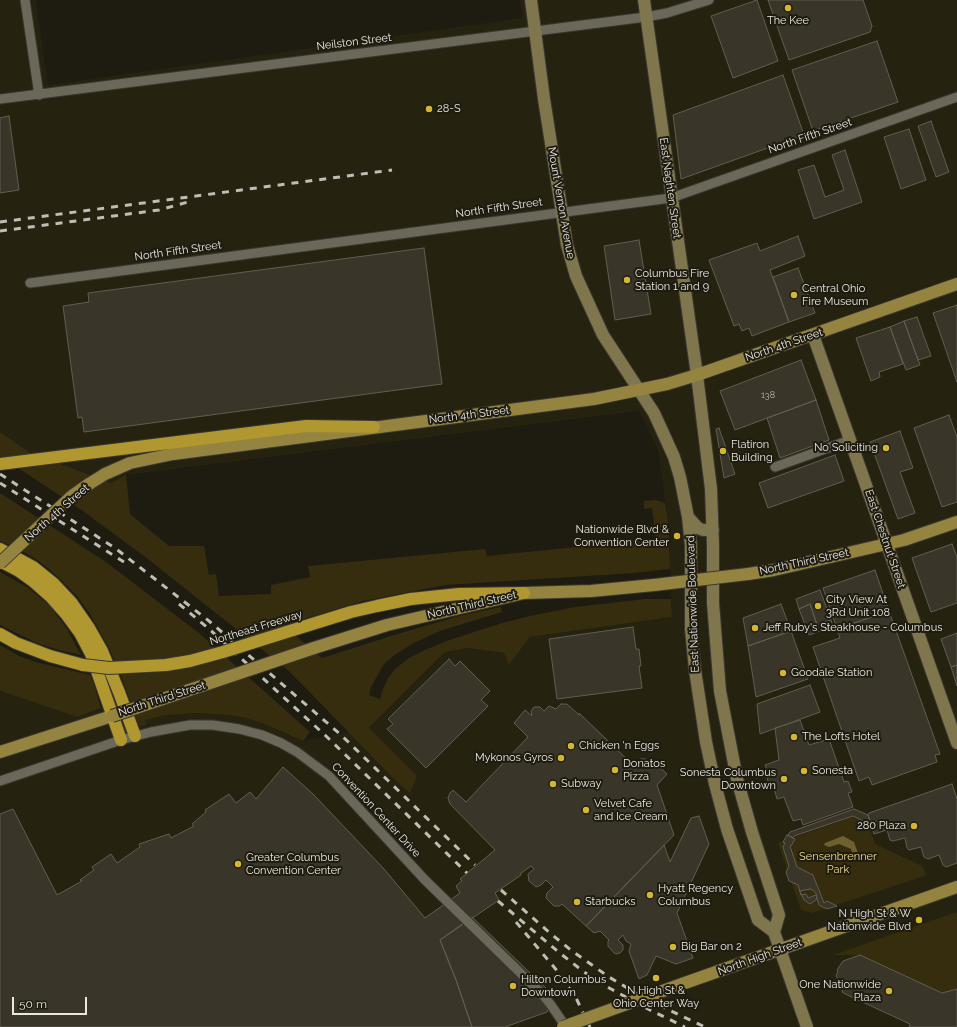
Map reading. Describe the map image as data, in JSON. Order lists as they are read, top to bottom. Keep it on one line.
{"streets":{"highway":["Northeast Freeway"],"main road":["East Naghten Street","Mount Vernon Avenue","North 4th Street","East Chestnut Street","North Third Street","East Nationwide Boulevard","North High Street"],"street":["Neilston Street","North Fifth Street","Convention Center Drive"]},"crossings":[["Neilston Street","East Naghten Street"],["Neilston Street","Mount Vernon Avenue"],["North Fifth Street","East Naghten Street"],["North Fifth Street","Mount Vernon Avenue"],["East Naghten Street","North 4th Street"],["East Naghten Street","East Nationwide Boulevard"],["Mount Vernon Avenue","North 4th Street"],["Mount Vernon Avenue","East Nationwide Boulevard"],["North 4th Street","East Chestnut Street"],["North 4th Street","East Nationwide Boulevard"],["East Chestnut Street","North Third Street"],["North Third Street","Northeast Freeway"],["Convention Center Drive","North High Street"]],"parks":["Sensenbrenner Park"],"places":["The Kee","28-S","Columbus Fire Station 1 and 9","Central Ohio Fire Museum","No Soliciting","Flatiron Building","Nationwide Blvd & Convention Center","City View At 3Rd Unit 108","Jeff Ruby's Steakhouse - Columbus","Goodale Station","The Lofts Hotel","Chicken 'n Eggs","Mykonos Gyros","Donatos Pizza","Sonesta","Sonesta Columbus Downtown","Subway","Velvet Cafe and Ice Cream","280 Plaza","Greater Columbus Convention Center","Hyatt Regency Columbus","Starbucks","N High St & W Nationwide Blvd","Big Bar on 2","N High St & Ohio Center Way","Hilton Columbus Downtown","One Nationwide Plaza"],"house_numbers":["138"],"scale_bar":"50 m"}
